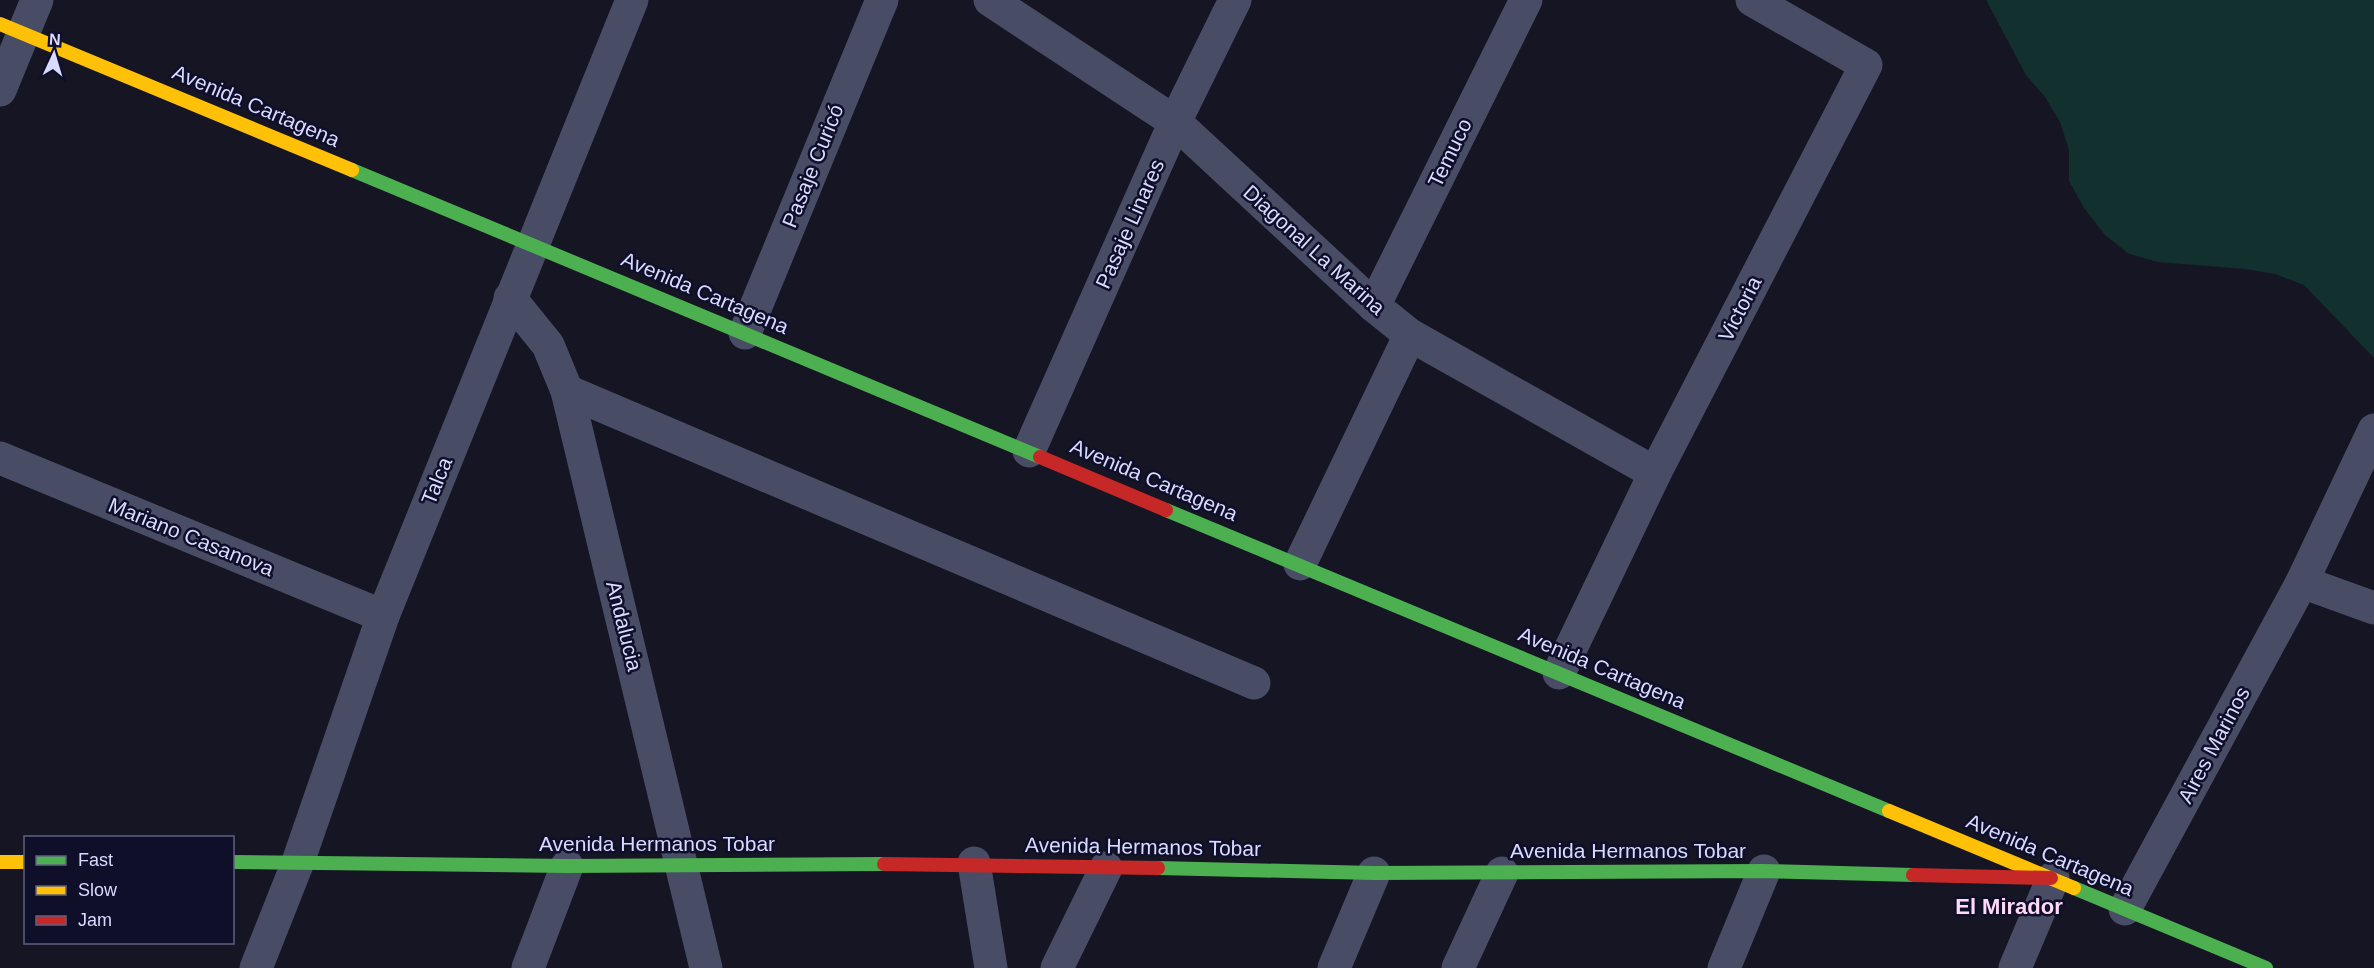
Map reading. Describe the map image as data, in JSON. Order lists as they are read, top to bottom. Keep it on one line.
{"streets":{"main road":["Avenida Cartagena","Avenida Hermanos Tobar"],"street":["Temuco","Pasaje Curicó","Pasaje Linares","Diagonal La Marina","Victoria","Talca","Mariano Casanova","Andalucia","Aires Marinos"]},"crossings":[["Avenida Cartagena","Pasaje Curicó"],["Avenida Cartagena","Pasaje Linares"],["Avenida Cartagena","Victoria"],["Avenida Cartagena","Talca"],["Avenida Cartagena","Aires Marinos"],["Avenida Cartagena","Avenida Hermanos Tobar"],["Temuco","Diagonal La Marina"],["Pasaje Linares","Diagonal La Marina"],["Diagonal La Marina","Victoria"],["Talca","Mariano Casanova"],["Talca","Andalucia"],["Talca","Avenida Hermanos Tobar"],["Andalucia","Avenida Hermanos Tobar"]],"districts":["El Mirador"],"legend":["Fast","Slow","Jam"],"north":"top"}
